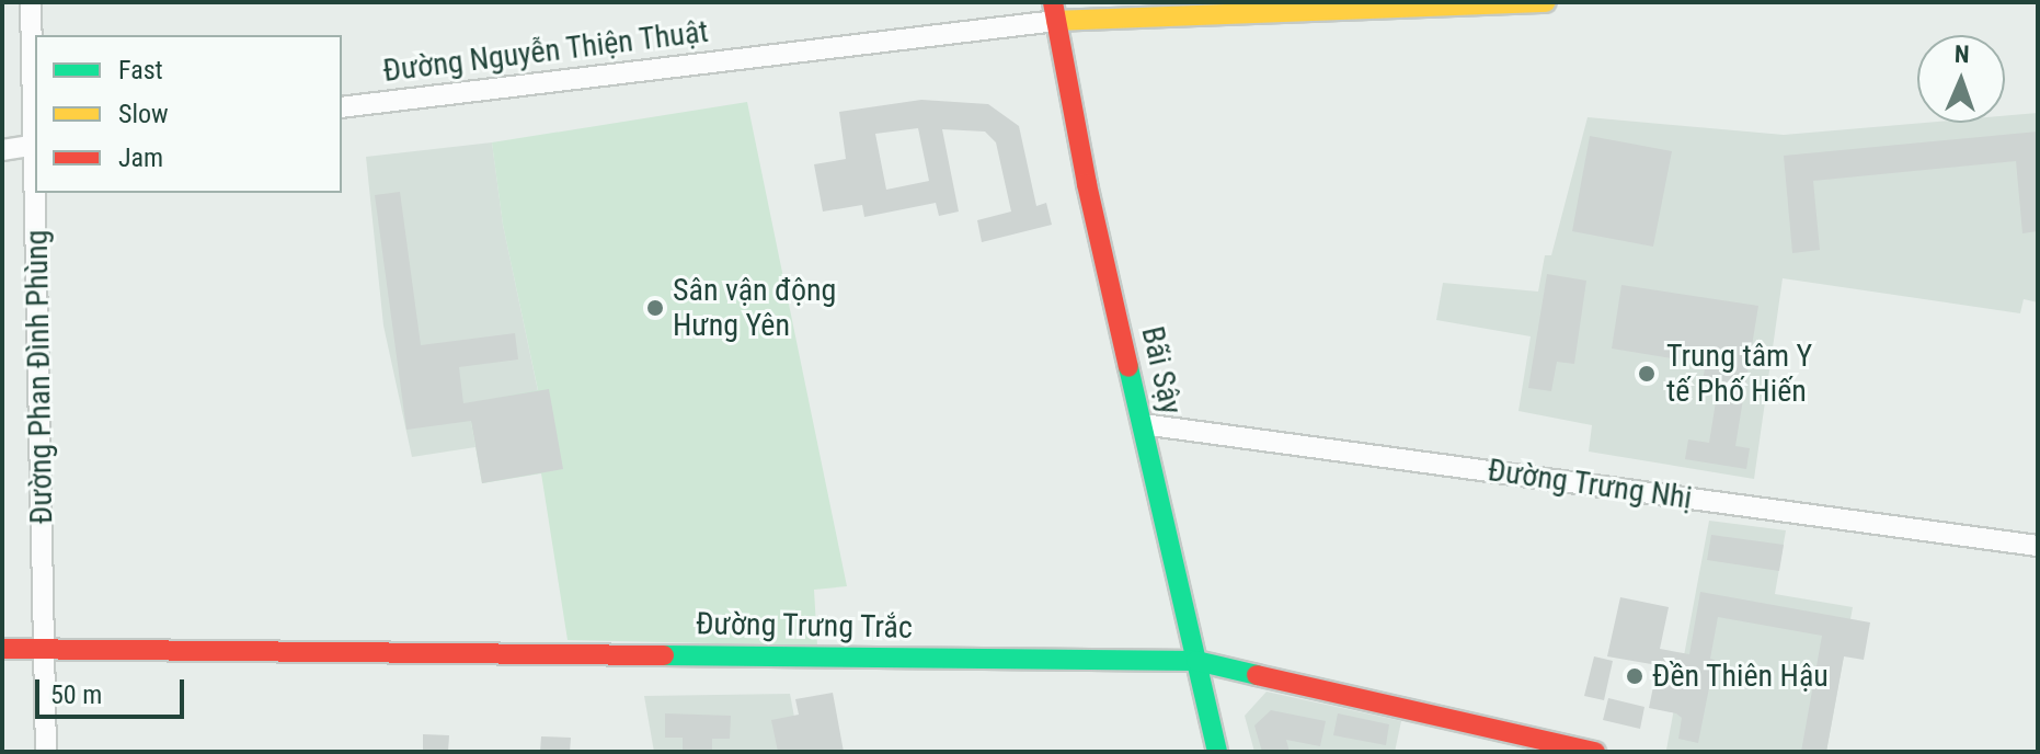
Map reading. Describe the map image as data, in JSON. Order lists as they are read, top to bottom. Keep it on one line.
{"streets":{"street":["Đường Nguyễn Thiện Thuật","Bãi Sậy","Đường Phan Đình Phùng","Đường Trưng Nhị","Đường Trưng Trắc"]},"crossings":[["Đường Nguyễn Thiện Thuật","Bãi Sậy"],["Bãi Sậy","Đường Trưng Nhị"],["Bãi Sậy","Đường Trưng Trắc"],["Đường Phan Đình Phùng","Đường Trưng Trắc"]],"places":["Sân vận động Hưng Yên","Trung tâm Y tế Phố Hiến","Đền Thiên Hậu"],"legend":["Fast","Slow","Jam"],"scale_bar":"50 m","north":"top"}
